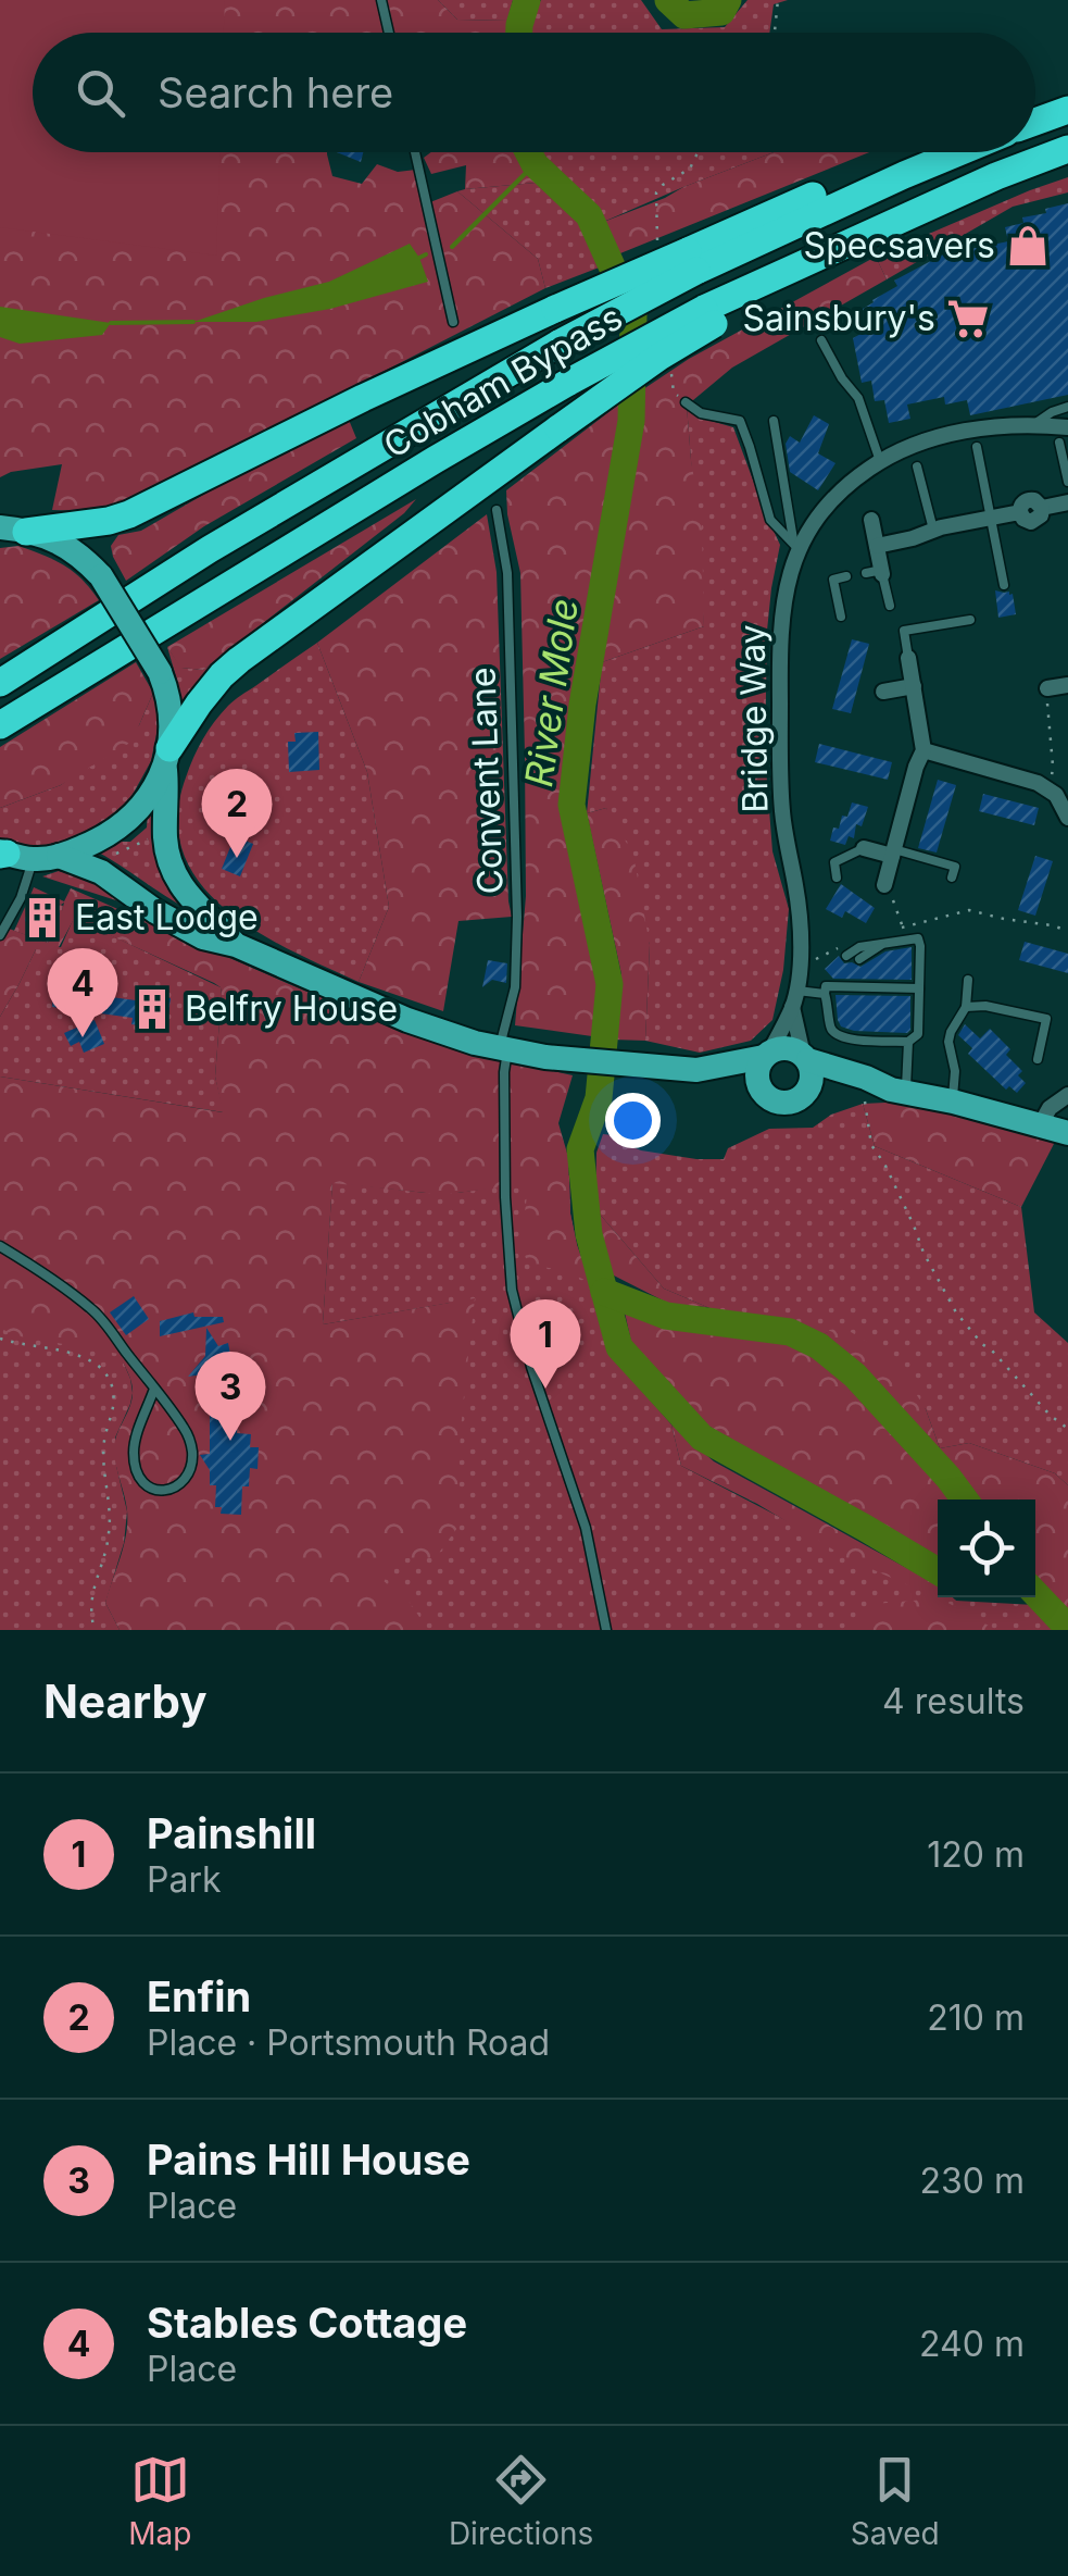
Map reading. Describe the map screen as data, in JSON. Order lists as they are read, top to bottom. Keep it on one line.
{"streets":{"highway":["Cobham Bypass"],"street":["Bridge Way"],"lane":["Convent Lane"]},"water":["River Mole"],"places":{"shop":["Specsavers"],"supermarket":["Sainsbury's"],"building":["East Lodge","Belfry House"]},"page":{"search":"Search here","pins":["2","4","1","3"],"heading":["Nearby","4 results"],"list":[{"mark":"1","name":"Painshill","note":"Park","value":"120 m"},{"mark":"2","name":"Enfin","note":"Place · Portsmouth Road","value":"210 m"},{"mark":"3","name":"Pains Hill House","note":"Place","value":"230 m"},{"mark":"4","name":"Stables Cottage","note":"Place","value":"240 m"}],"nav":["Map","Directions","Saved"]}}
